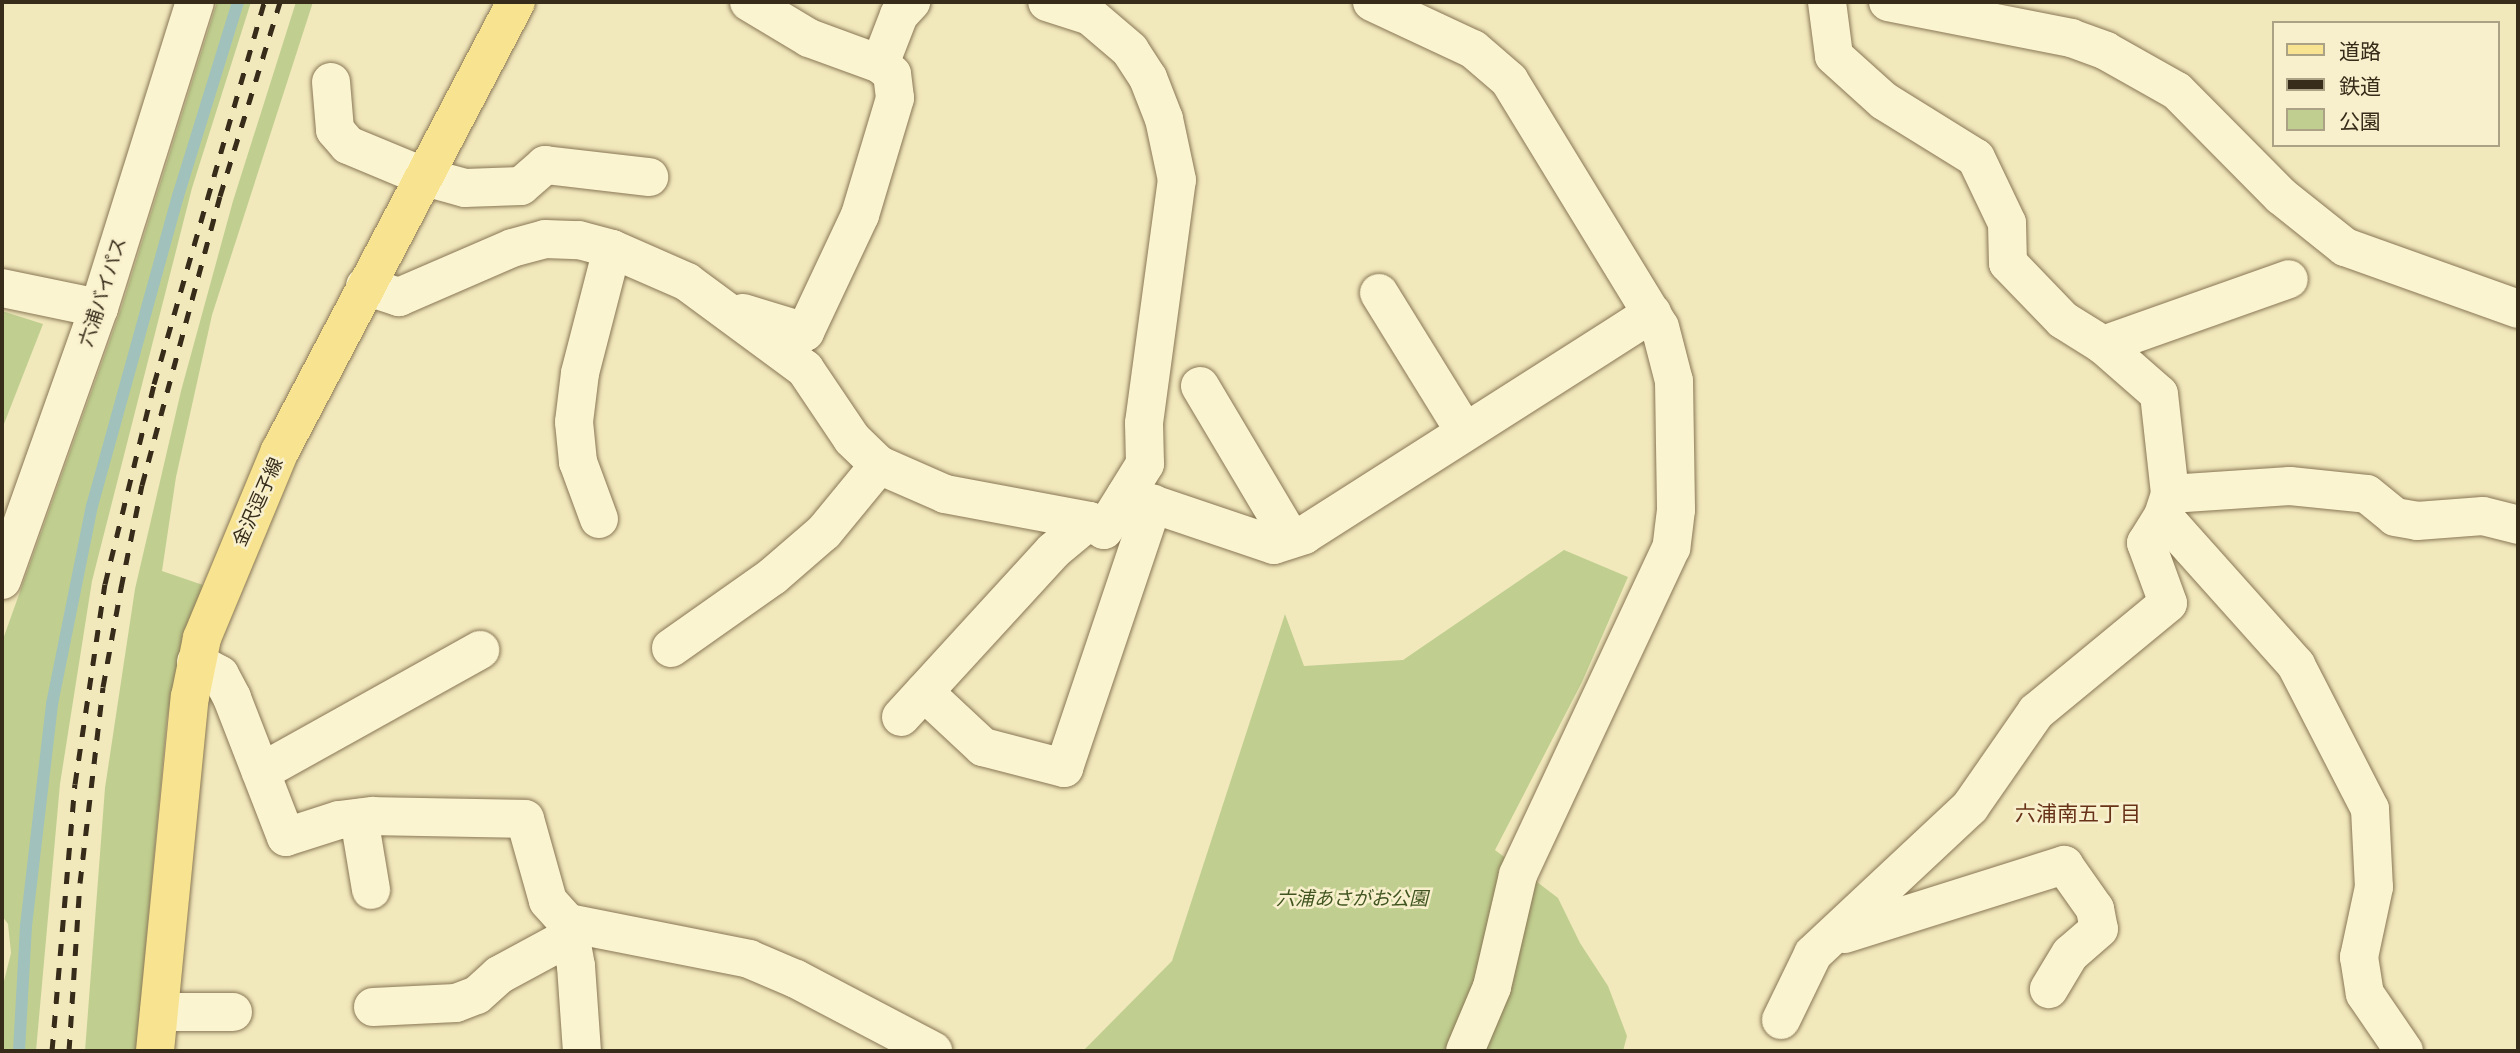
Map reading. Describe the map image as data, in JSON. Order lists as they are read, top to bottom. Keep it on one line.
{"streets":{"main road":["金沢逗子線"],"street":["六浦バイパス"]},"districts":["六浦南五丁目"],"parks":["六浦あさがお公園"],"legend":["道路","鉄道","公園"]}
